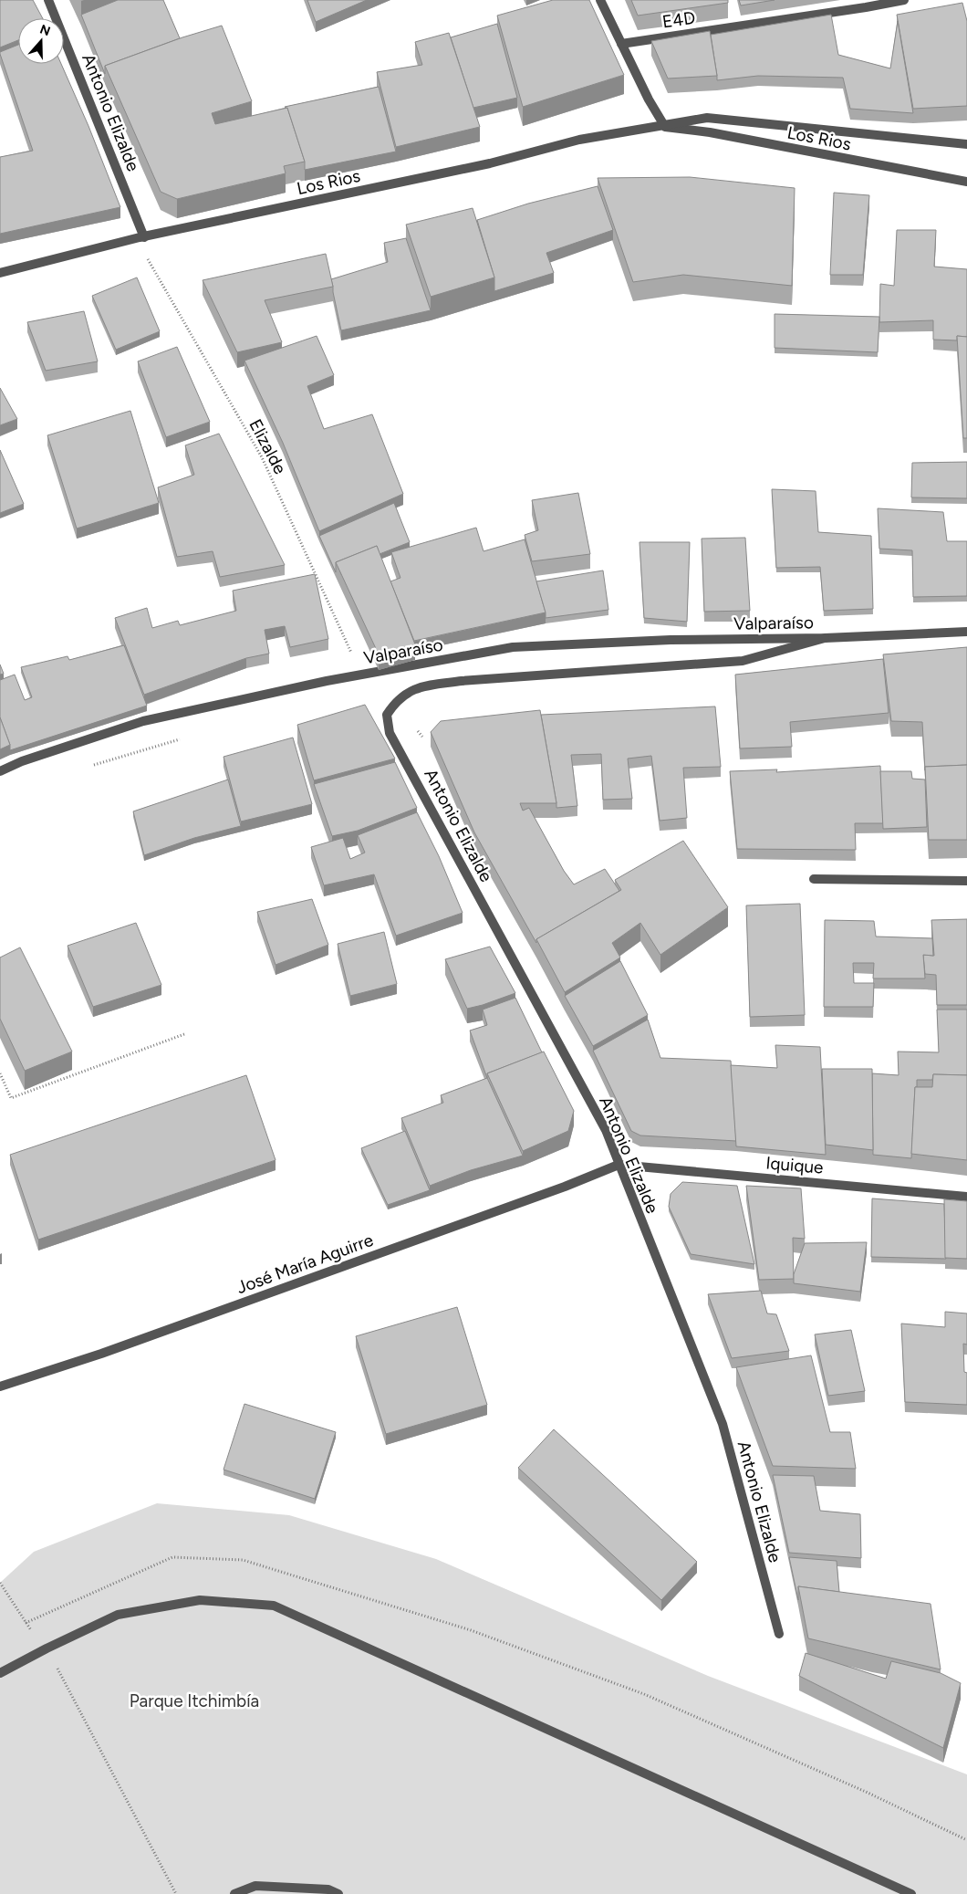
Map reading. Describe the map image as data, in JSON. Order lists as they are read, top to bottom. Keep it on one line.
{"streets":{"street":["E4D","Antonio Elizalde","Los Rios","Valparaíso","Iquique","José María Aguirre"],"path":["Elizalde"]},"crossings":[["Antonio Elizalde","Los Rios"],["Antonio Elizalde","Valparaíso"],["Antonio Elizalde","Iquique"],["Antonio Elizalde","José María Aguirre"],["Iquique","José María Aguirre"]],"parks":["Parque Itchimbía"],"north":"top"}
